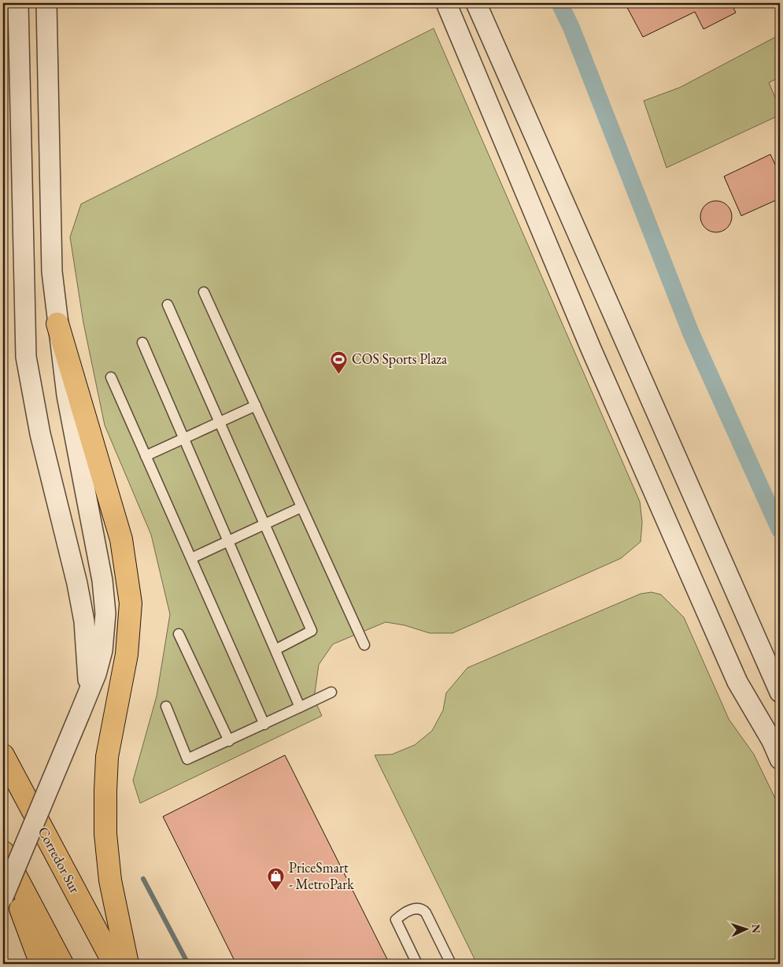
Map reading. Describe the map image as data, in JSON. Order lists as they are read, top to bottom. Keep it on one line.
{"streets":{"highway":["Corredor Sur"]},"places":{"sports":["COS Sports Plaza"],"shop":["PriceSmart - MetroPark"]},"north":"right"}
